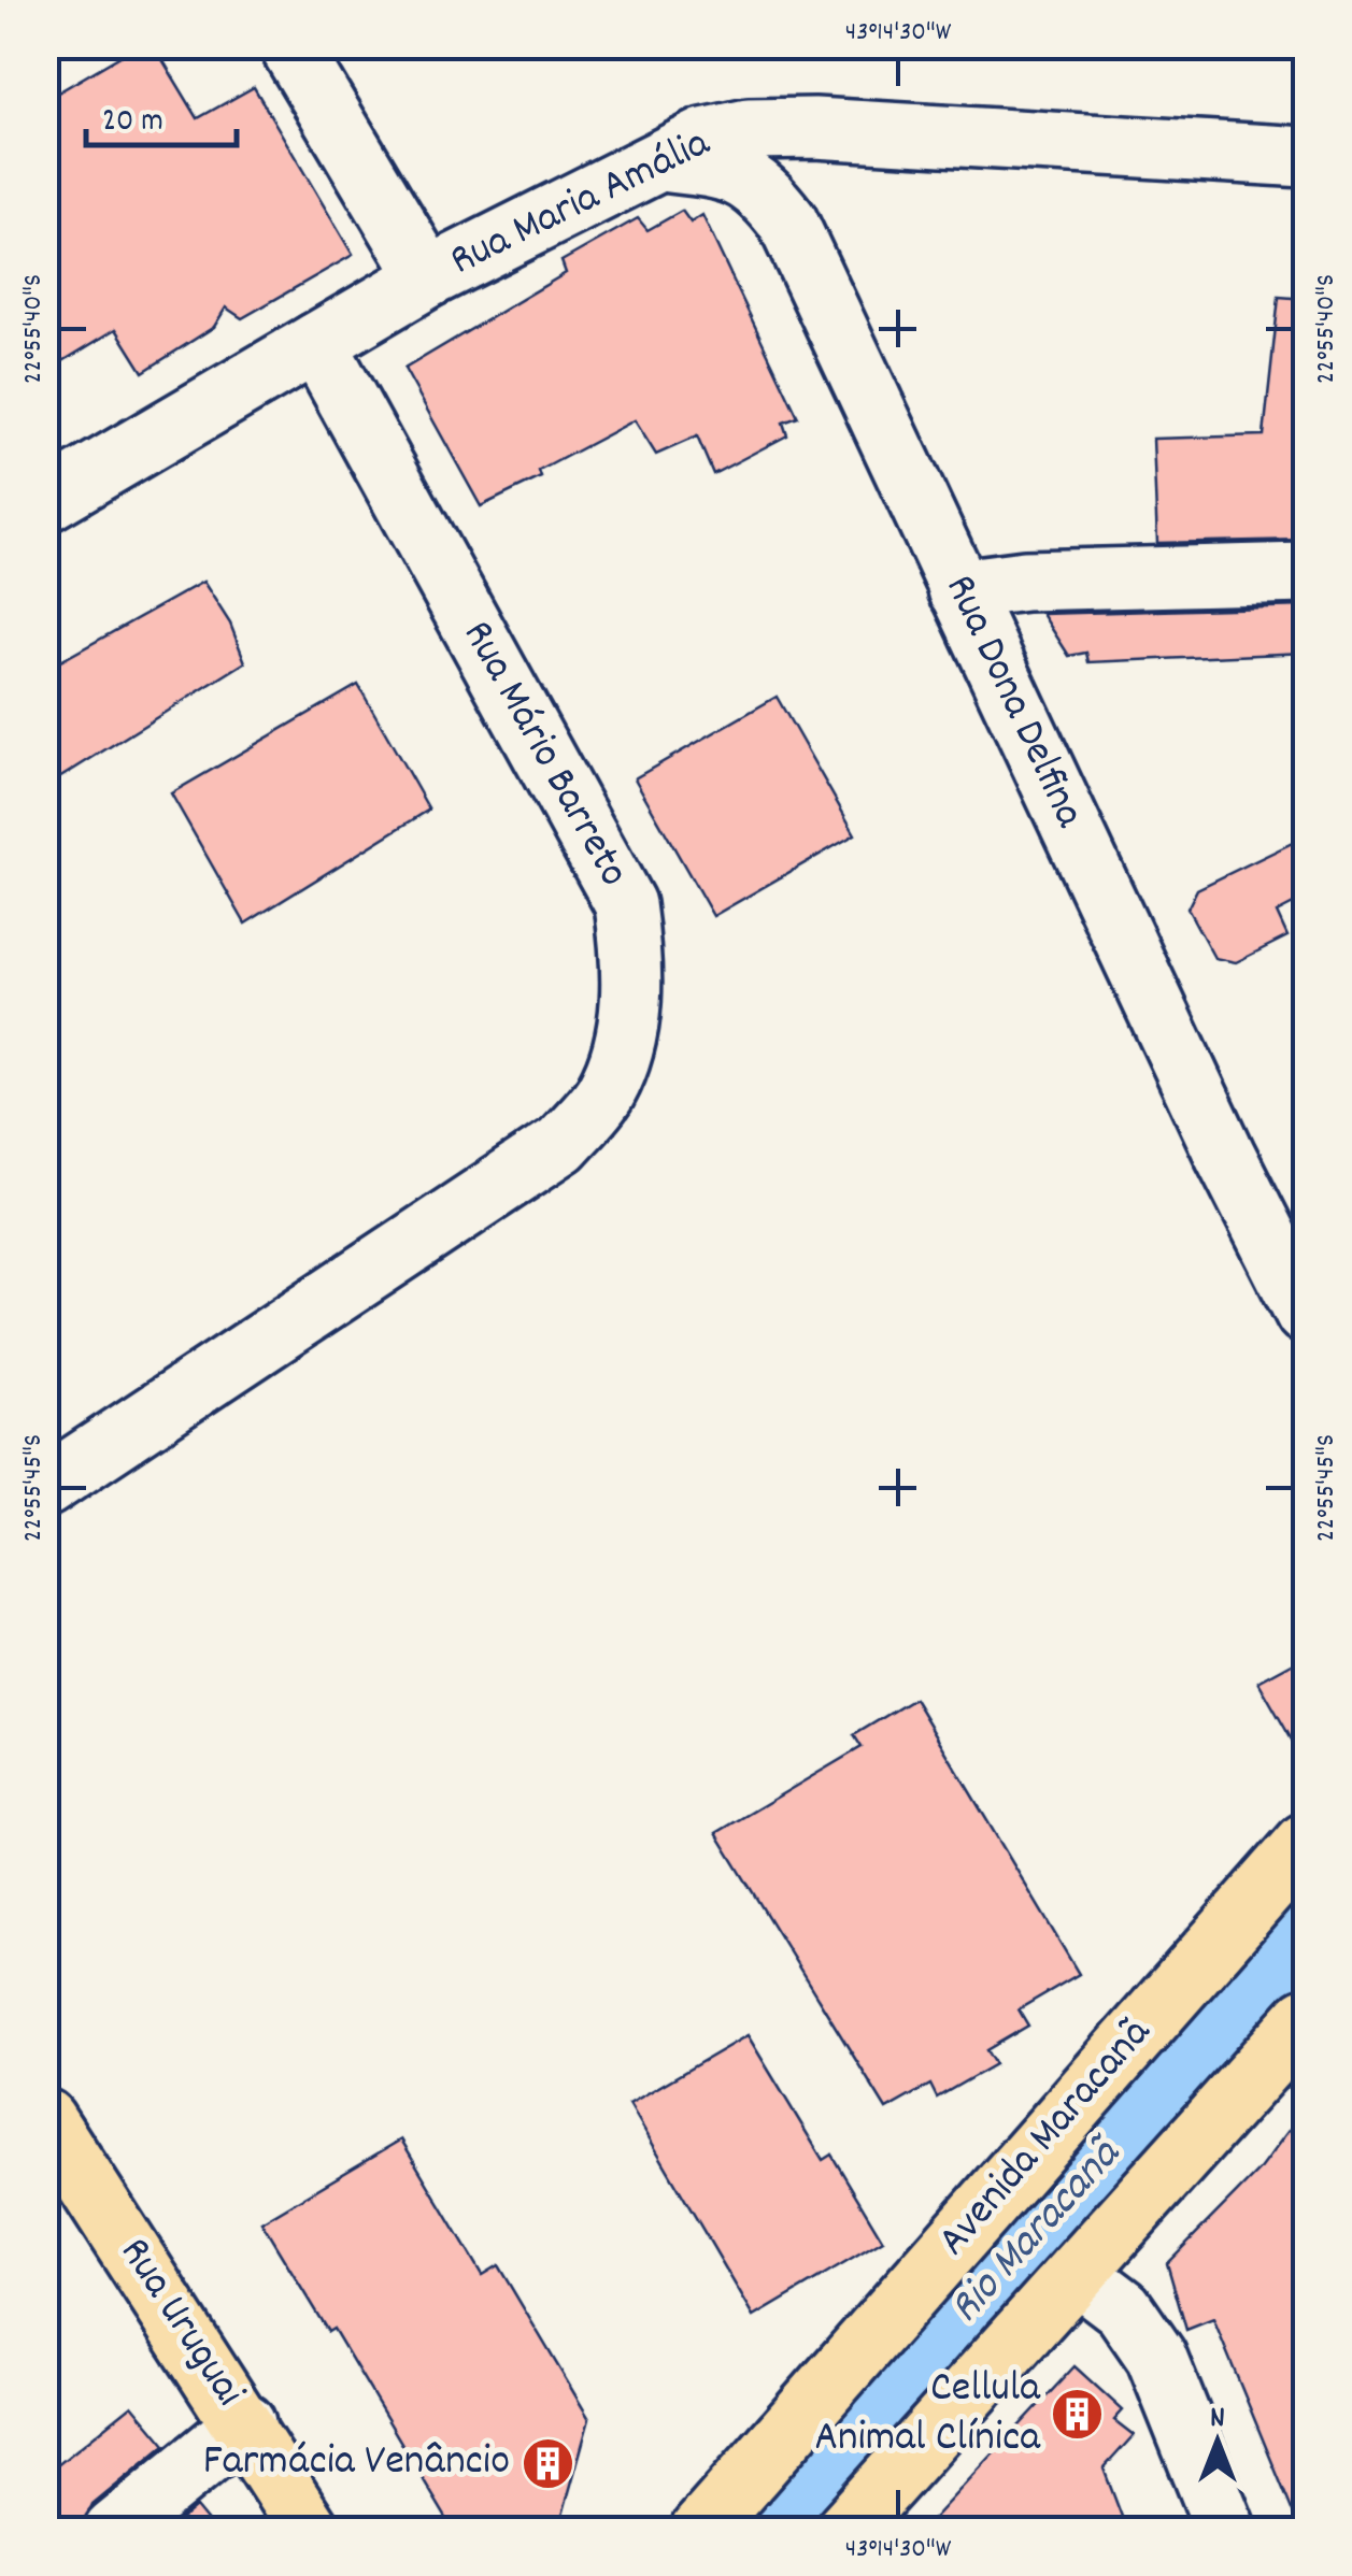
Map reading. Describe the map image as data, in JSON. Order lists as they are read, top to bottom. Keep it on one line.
{"streets":{"main road":["Avenida Maracanã","Rua Uruguai"],"street":["Rua Maria Amália","Rua Dona Delfina","Rua Mário Barreto"]},"crossings":[["Rua Maria Amália","Rua Dona Delfina"],["Rua Maria Amália","Rua Mário Barreto"]],"water":["Rio Maracanã"],"places":{"building":["Cellula Animal Clínica","Farmácia Venâncio"]},"scale_bar":"20 m","north":"top","coordinates":["43°14'30\"W","22°55'40\"S","22°55'45\"S"]}
